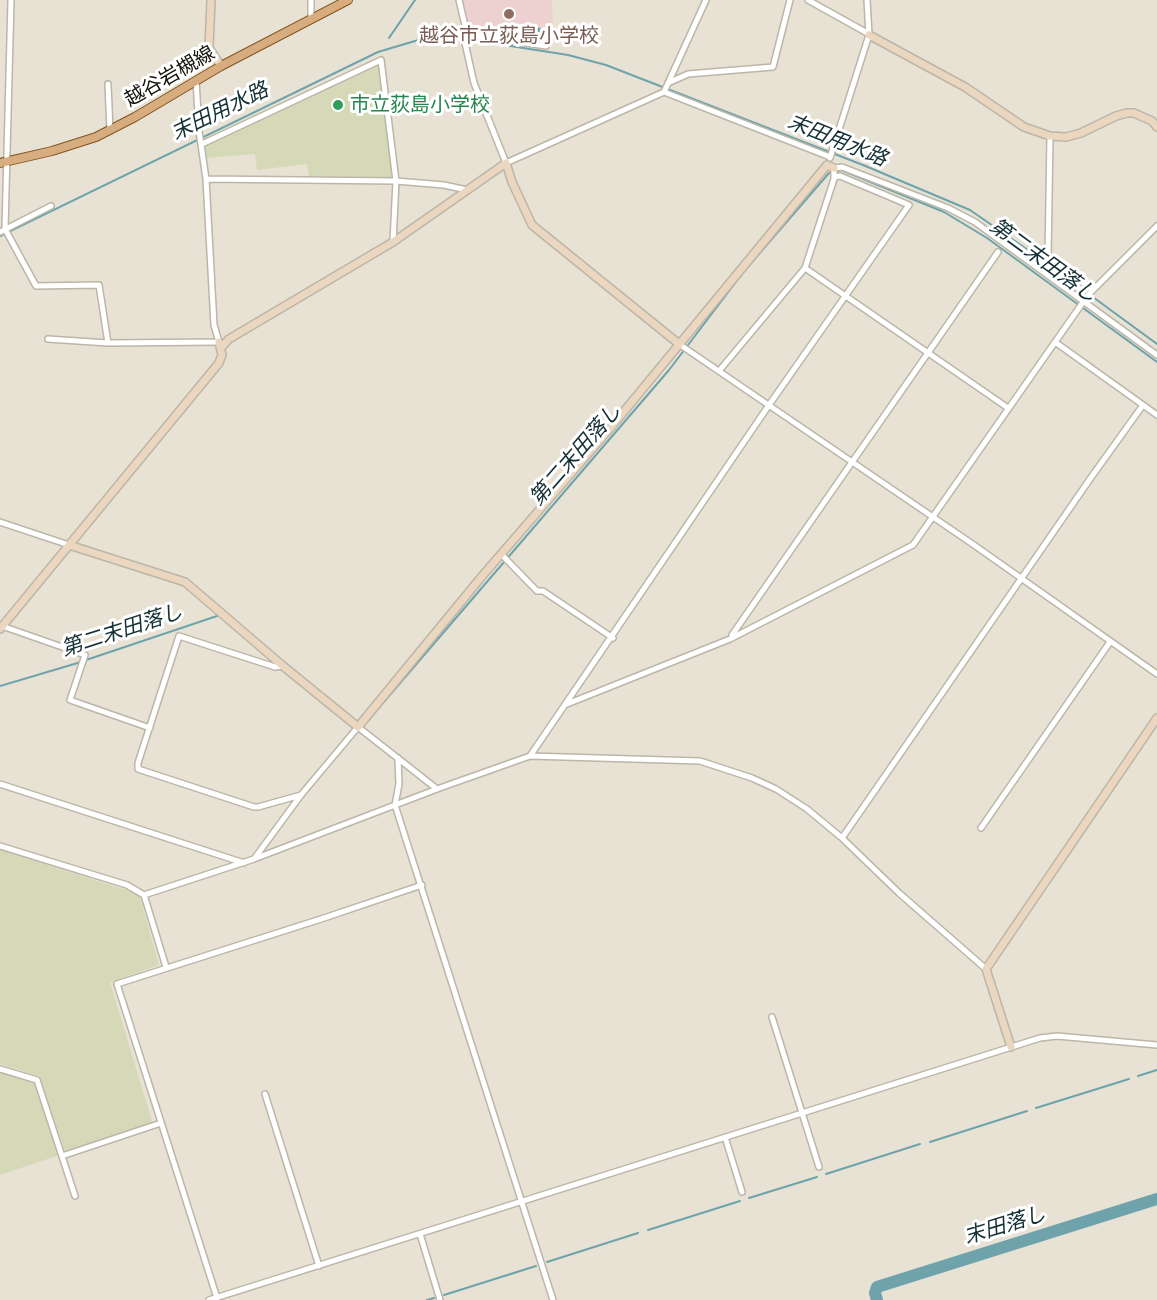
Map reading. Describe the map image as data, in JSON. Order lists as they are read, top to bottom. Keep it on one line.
{"streets":{"main road":["越谷岩槻線"]},"water":["末田用水路","第二末田落し","末田落し"],"places":["越谷市立荻島小学校","市立荻島小学校"]}
